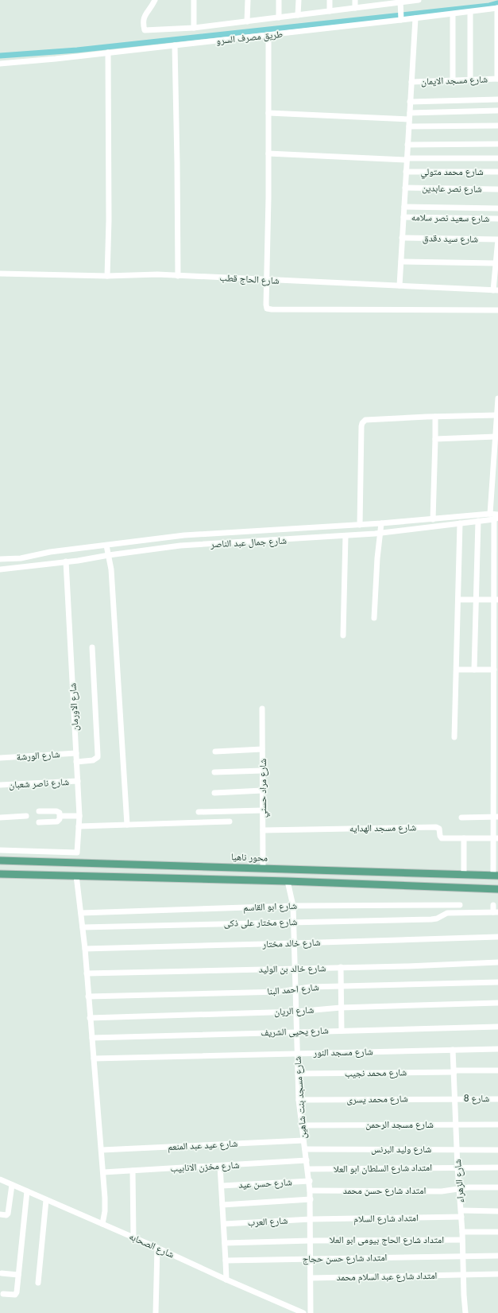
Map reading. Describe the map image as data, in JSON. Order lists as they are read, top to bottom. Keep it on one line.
{"streets":{"main road":["محور ناهيا"],"street":["طريق مصرف السرو","شارع مسجد الايمان","شارع محمد متولي","شارع نصر عابدين","شارع سعيد نصر سلامه","شارع سيد دقدق","شارع الحاج قطب","شارع جمال عبد الناصر","شارع الاورمان","شارع الورشة","شارع ناصر شعبان","شارع مراد حسني","شارع مسجد الهدايه","شارع ابو القاسم","شارع مختار على ذكى","شارع خالد مختار","شارع خالد بن الوليد","شارع احمد البنا","شارع الريان","شارع يحيى الشريف","شارع مسجد النور","شارع محمد نجيب","شارع مسجد بنت شاهين","شارع 8","شارع محمد يسرى","شارع مسجد الرحمن","شارع عيد عبد المنعم","شارع وليد البرنس","شارع مخزن الانابيب","امتداد شارع السلطان ابو العلا","شارع الزهراء","شارع حسن عيد","امتداد شارع حسن محمد","امتداد شارع السلام","شارع العرب","امتداد شارع الحاج بيومى ابو العلا","شارع الصحابه","امتداد شارع حسن حجاج","امتداد شارع عبد السلام محمد"]},"crossings":[["شارع جمال عبد الناصر","شارع الاورمان"],["شارع الاورمان","شارع الورشة"],["شارع الاورمان","شارع ناصر شعبان"],["شارع مراد حسني","شارع مسجد الهدايه"],["شارع مراد حسني","محور ناهيا"],["شارع ابو القاسم","شارع مسجد بنت شاهين"],["شارع مختار على ذكى","شارع مسجد بنت شاهين"],["شارع خالد مختار","شارع مسجد بنت شاهين"],["شارع خالد بن الوليد","شارع مسجد بنت شاهين"],["شارع احمد البنا","شارع مسجد بنت شاهين"],["شارع الريان","شارع مسجد بنت شاهين"],["شارع يحيى الشريف","شارع مسجد بنت شاهين"],["شارع مسجد النور","شارع مسجد بنت شاهين"],["شارع مسجد النور","شارع الزهراء"],["شارع محمد نجيب","شارع مسجد بنت شاهين"],["شارع محمد نجيب","شارع الزهراء"],["شارع مسجد بنت شاهين","شارع محمد يسرى"],["شارع مسجد بنت شاهين","شارع مسجد الرحمن"],["شارع مسجد بنت شاهين","شارع عيد عبد المنعم"],["شارع مسجد بنت شاهين","شارع وليد البرنس"],["شارع مسجد بنت شاهين","شارع مخزن الانابيب"],["شارع مسجد بنت شاهين","امتداد شارع السلطان ابو العلا"],["شارع مسجد بنت شاهين","شارع حسن عيد"],["شارع مسجد بنت شاهين","امتداد شارع حسن محمد"],["شارع مسجد بنت شاهين","امتداد شارع السلام"],["شارع مسجد بنت شاهين","شارع العرب"],["شارع مسجد بنت شاهين","امتداد شارع الحاج بيومى ابو العلا"],["شارع مسجد بنت شاهين","امتداد شارع حسن حجاج"],["شارع مسجد بنت شاهين","امتداد شارع عبد السلام محمد"],["شارع 8","شارع محمد يسرى"],["شارع 8","شارع الزهراء"],["شارع محمد يسرى","شارع الزهراء"],["شارع مسجد الرحمن","شارع الزهراء"],["شارع وليد البرنس","شارع الزهراء"],["امتداد شارع السلطان ابو العلا","شارع الزهراء"],["شارع الزهراء","امتداد شارع حسن محمد"],["شارع الزهراء","امتداد شارع السلام"],["شارع الزهراء","امتداد شارع الحاج بيومى ابو العلا"],["شارع الزهراء","امتداد شارع حسن حجاج"],["شارع الزهراء","امتداد شارع عبد السلام محمد"],["امتداد شارع السلام","شارع العرب"]]}
